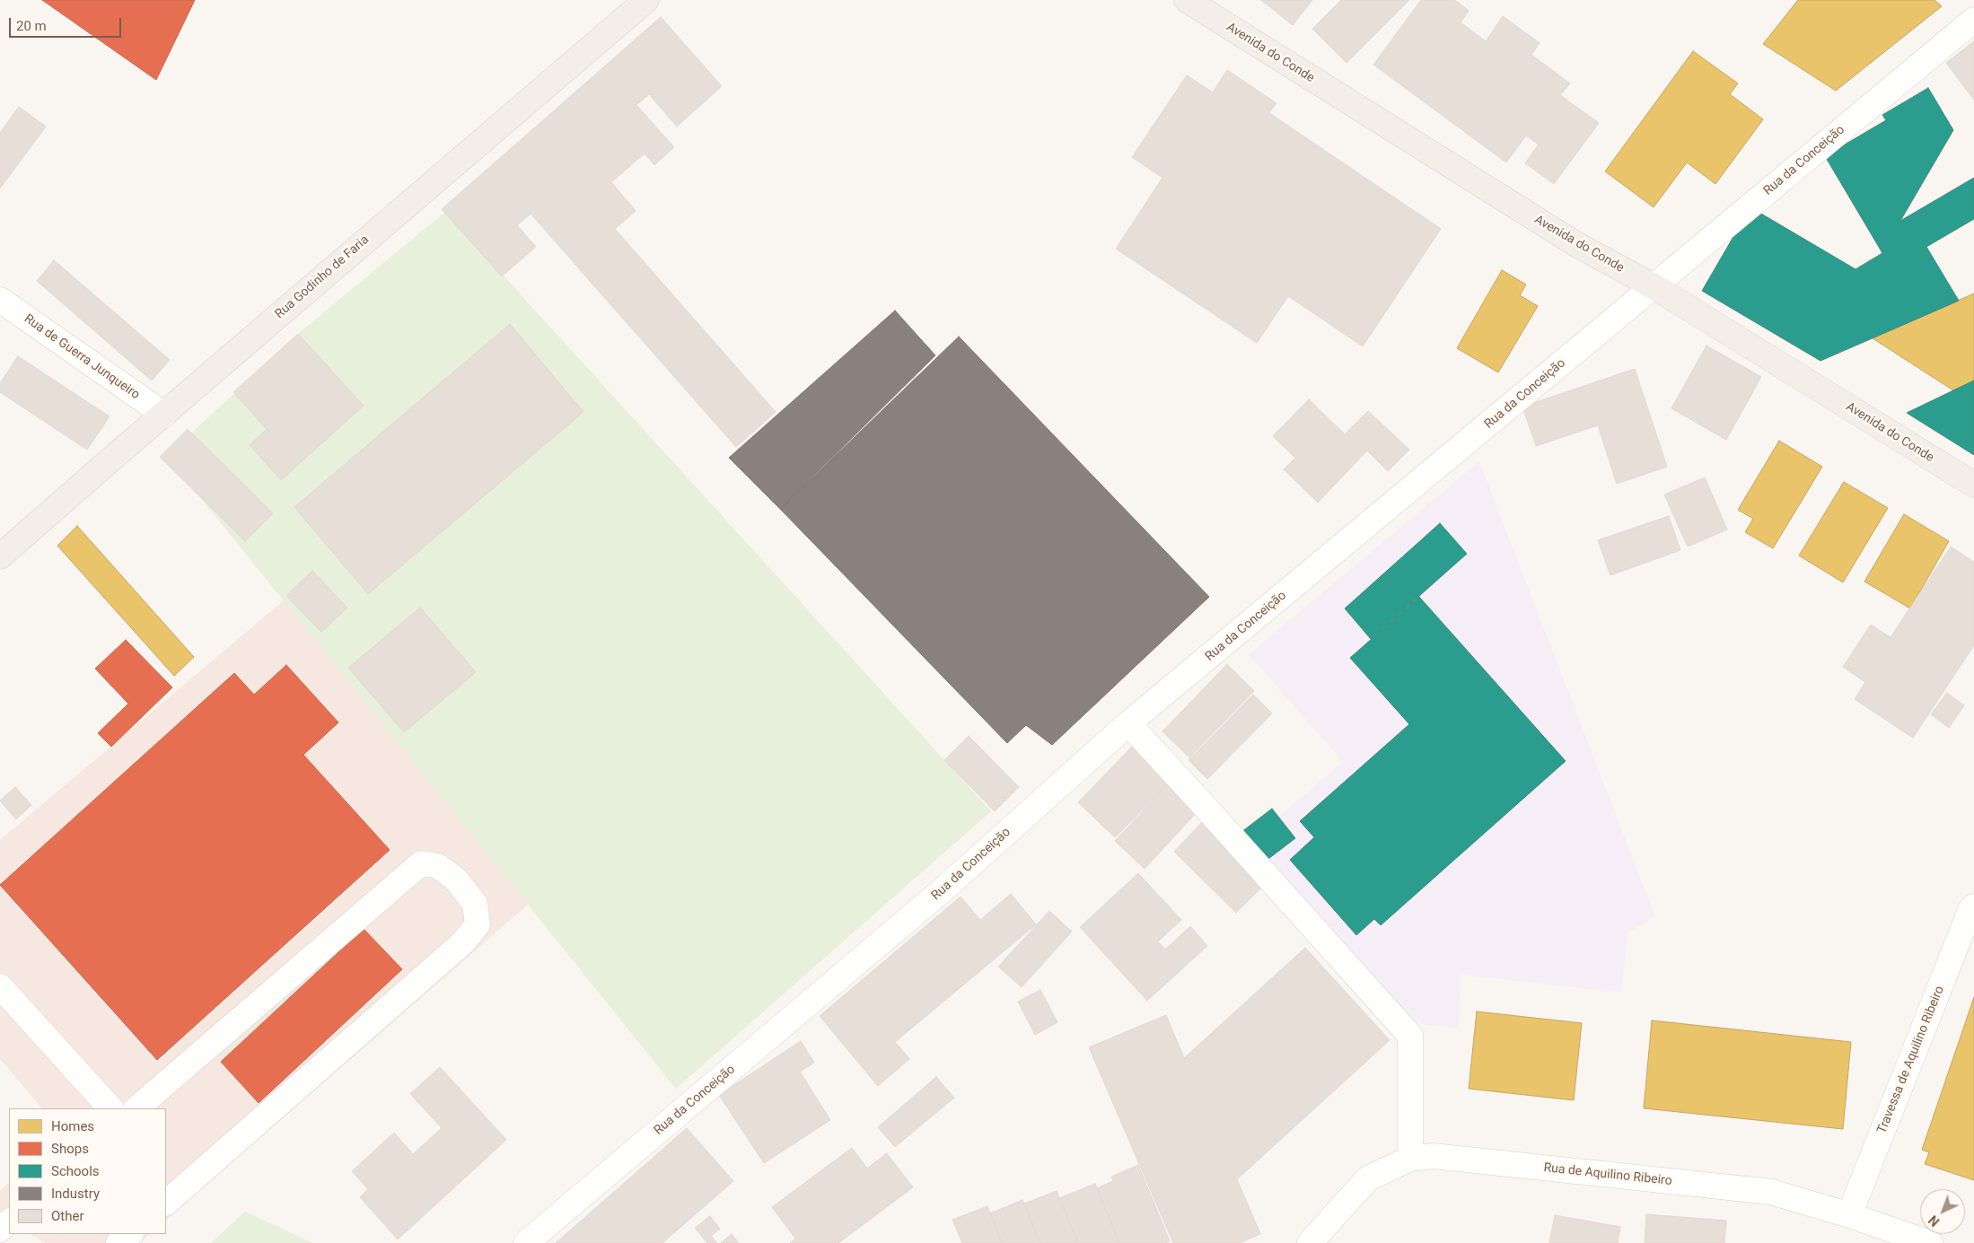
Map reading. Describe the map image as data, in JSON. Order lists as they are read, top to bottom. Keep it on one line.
{"streets":{"main road":["Avenida do Conde","Rua Godinho de Faria"],"street":["Rua da Conceição","Rua de Guerra Junqueiro","Travessa de Aquilino Ribeiro","Rua de Aquilino Ribeiro"]},"crossings":[["Avenida do Conde","Rua da Conceição"],["Rua Godinho de Faria","Rua de Guerra Junqueiro"],["Travessa de Aquilino Ribeiro","Rua de Aquilino Ribeiro"]],"legend":["Homes","Shops","Schools","Industry","Other"],"scale_bar":"20 m","north":"bottom left"}
